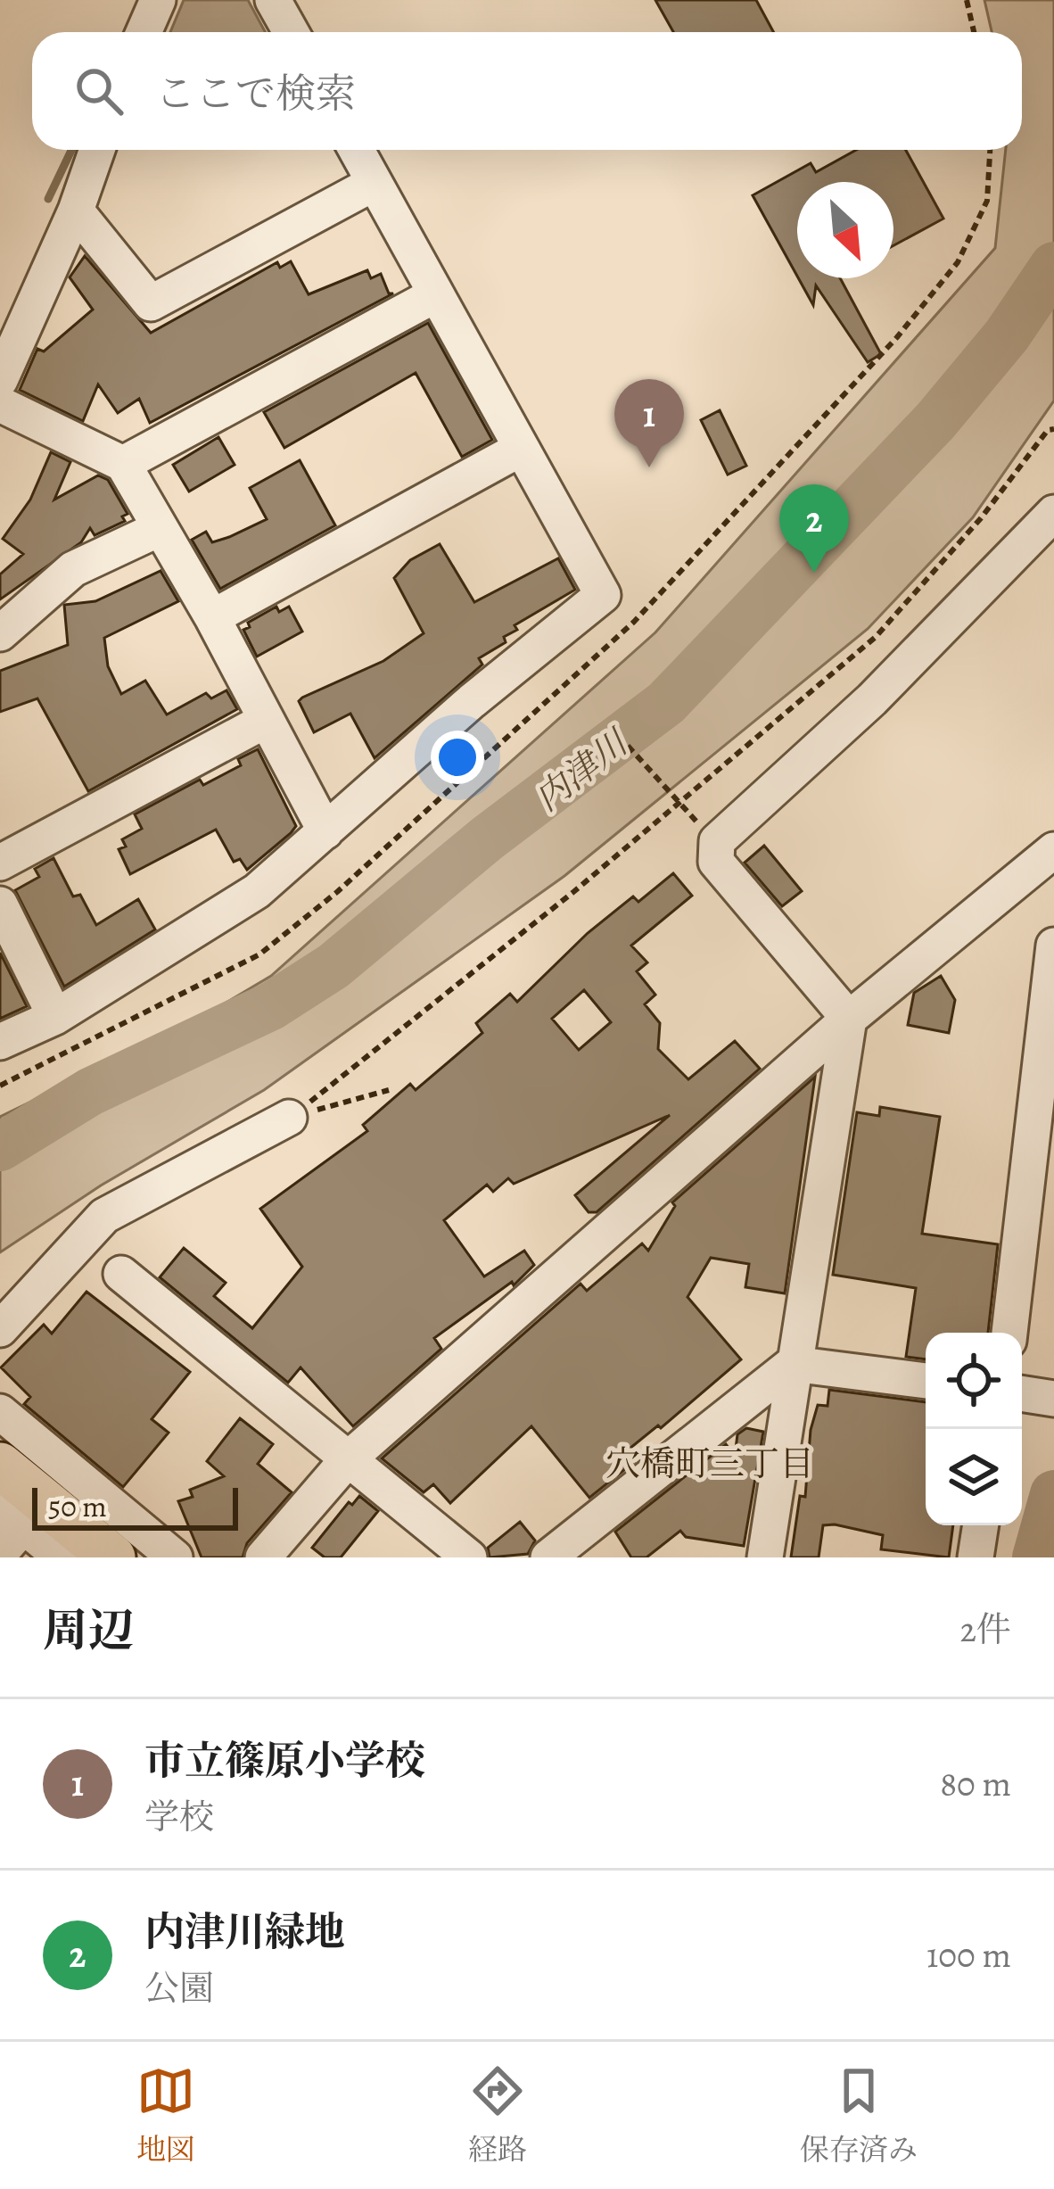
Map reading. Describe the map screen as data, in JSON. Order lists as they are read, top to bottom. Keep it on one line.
{"districts":["穴橋町三丁目"],"water":["内津川"],"scale_bar":"50 m","north":"bottom right","page":{"search":"ここで検索","pins":["1","2"],"scale":"50 m","heading":["周辺","2件"],"list":[{"mark":"1","name":"市立篠原小学校","note":"学校","value":"80 m"},{"mark":"2","name":"内津川緑地","note":"公園","value":"100 m"}],"nav":["地図","経路","保存済み"]}}
